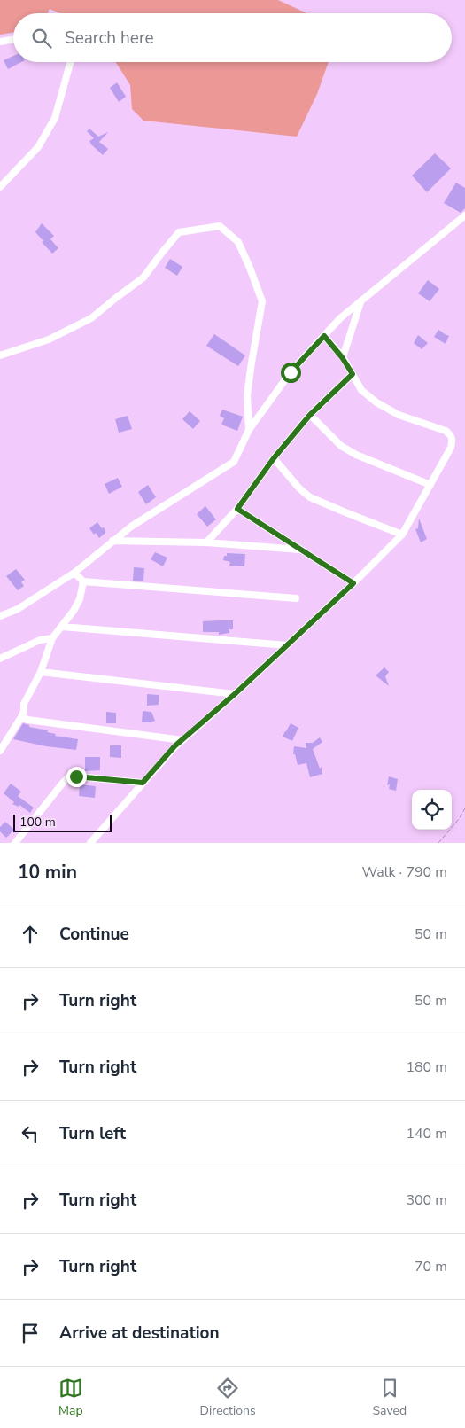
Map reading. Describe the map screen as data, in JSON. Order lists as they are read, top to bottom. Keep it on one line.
{"scale_bar":"100 m","page":{"search":"Search here","scale":"100 m","heading":["10 min","Walk · 790 m"],"list":[["Continue","50 m"],["Turn right","50 m"],["Turn right","180 m"],["Turn left","140 m"],["Turn right","300 m"],["Turn right","70 m"],"Arrive at destination"],"nav":["Map","Directions","Saved"]}}
